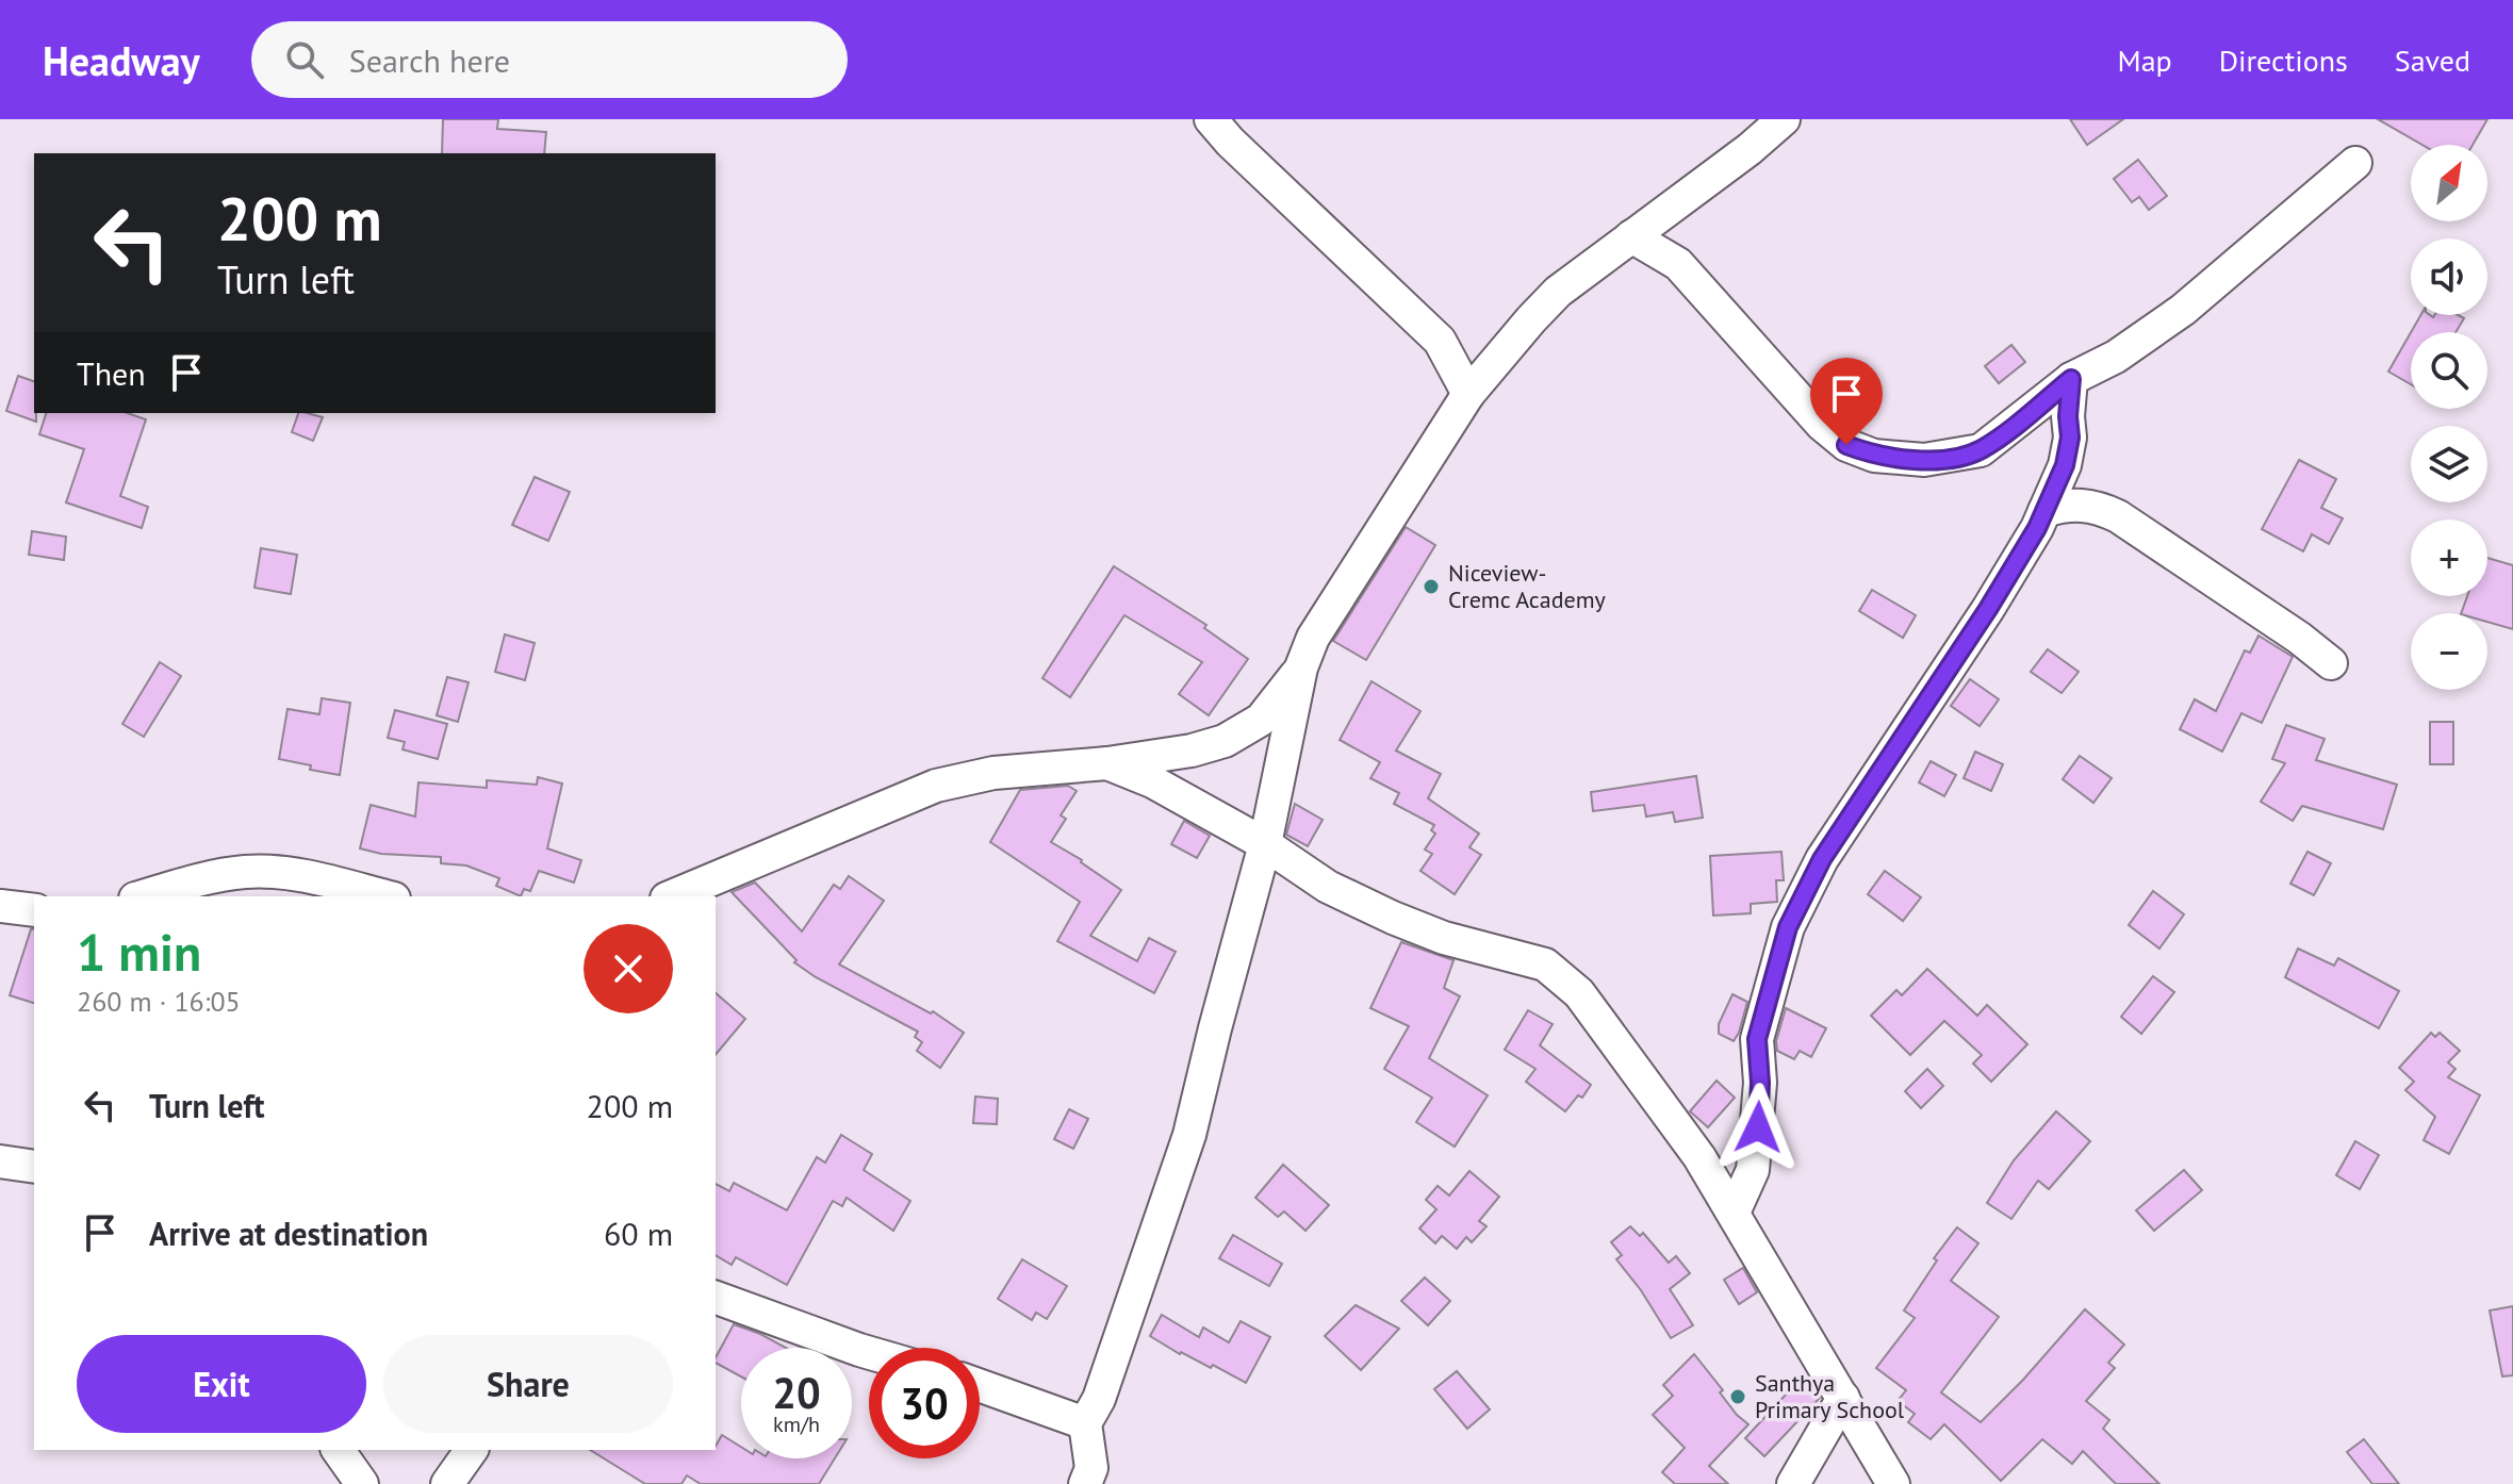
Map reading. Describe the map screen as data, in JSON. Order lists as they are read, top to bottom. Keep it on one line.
{"places":["Niceview- Cremc Academy","Santhya Primary School"],"north":"top right","page":{"header":"Headway","search":"Search here","nav":["Map","Directions","Saved"],"map_buttons":["+","−"],"turn":["200 m","Turn left"],"then":"Then","heading":["1 min","260 m · 16:05"],"list":[{"name":"Turn left","value":"200 m"},{"name":"Arrive at destination","value":"60 m"}],"buttons":["Exit","Share"],"speed":"20 km/h","limit":"30"}}
